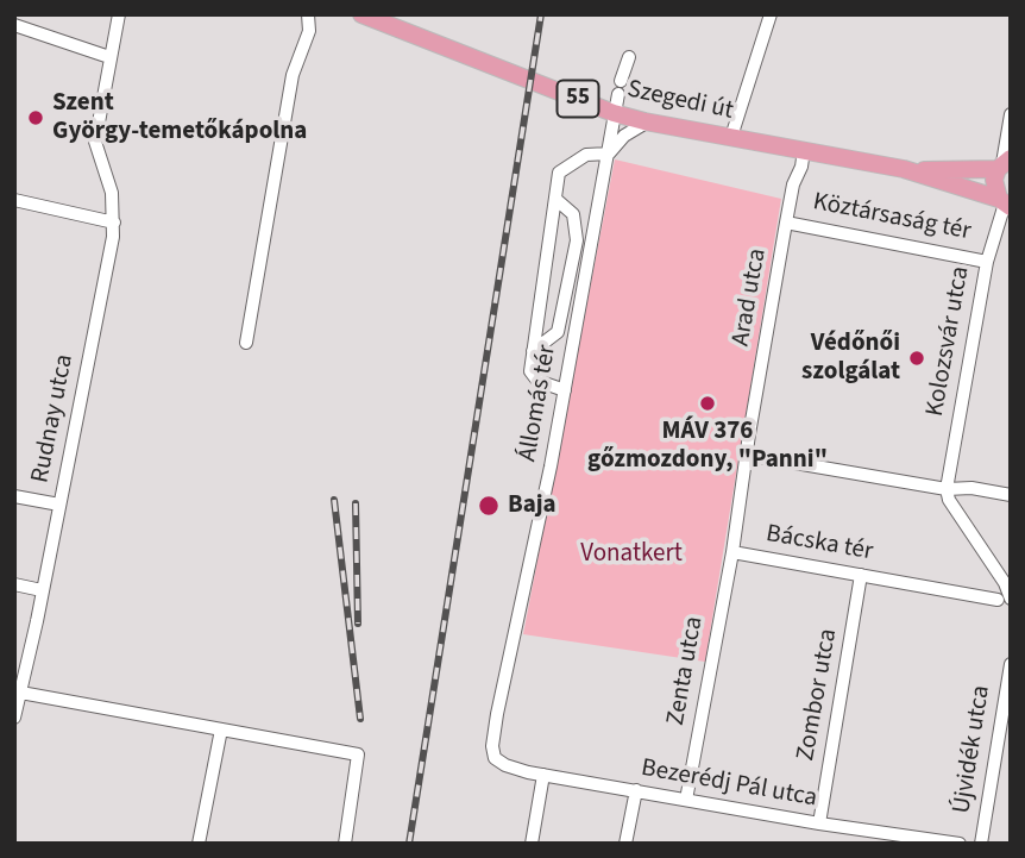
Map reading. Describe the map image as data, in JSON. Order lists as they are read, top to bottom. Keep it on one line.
{"streets":{"main road":["55","Szegedi út","Köztársaság tér"],"street":["Arad utca","Kolozsvár utca","Állomás tér","Rudnay utca","Bácska tér","Zenta utca","Zombor utca","Újvidék utca","Bezerédj Pál utca"]},"crossings":[["Szegedi út","Köztársaság tér"],["Szegedi út","Arad utca"],["Szegedi út","Kolozsvár utca"],["Szegedi út","Állomás tér"],["Köztársaság tér","Arad utca"],["Köztársaság tér","Kolozsvár utca"],["Arad utca","Bácska tér"],["Kolozsvár utca","Bácska tér"],["Állomás tér","Bezerédj Pál utca"],["Bácska tér","Zenta utca"],["Bácska tér","Zombor utca"],["Zenta utca","Bezerédj Pál utca"],["Zombor utca","Bezerédj Pál utca"]],"parks":["Vonatkert"],"places":["Szent György-temetőkápolna","Védőnői szolgálat","MÁV 376 gőzmozdony, \"Panni\"","Baja"]}
